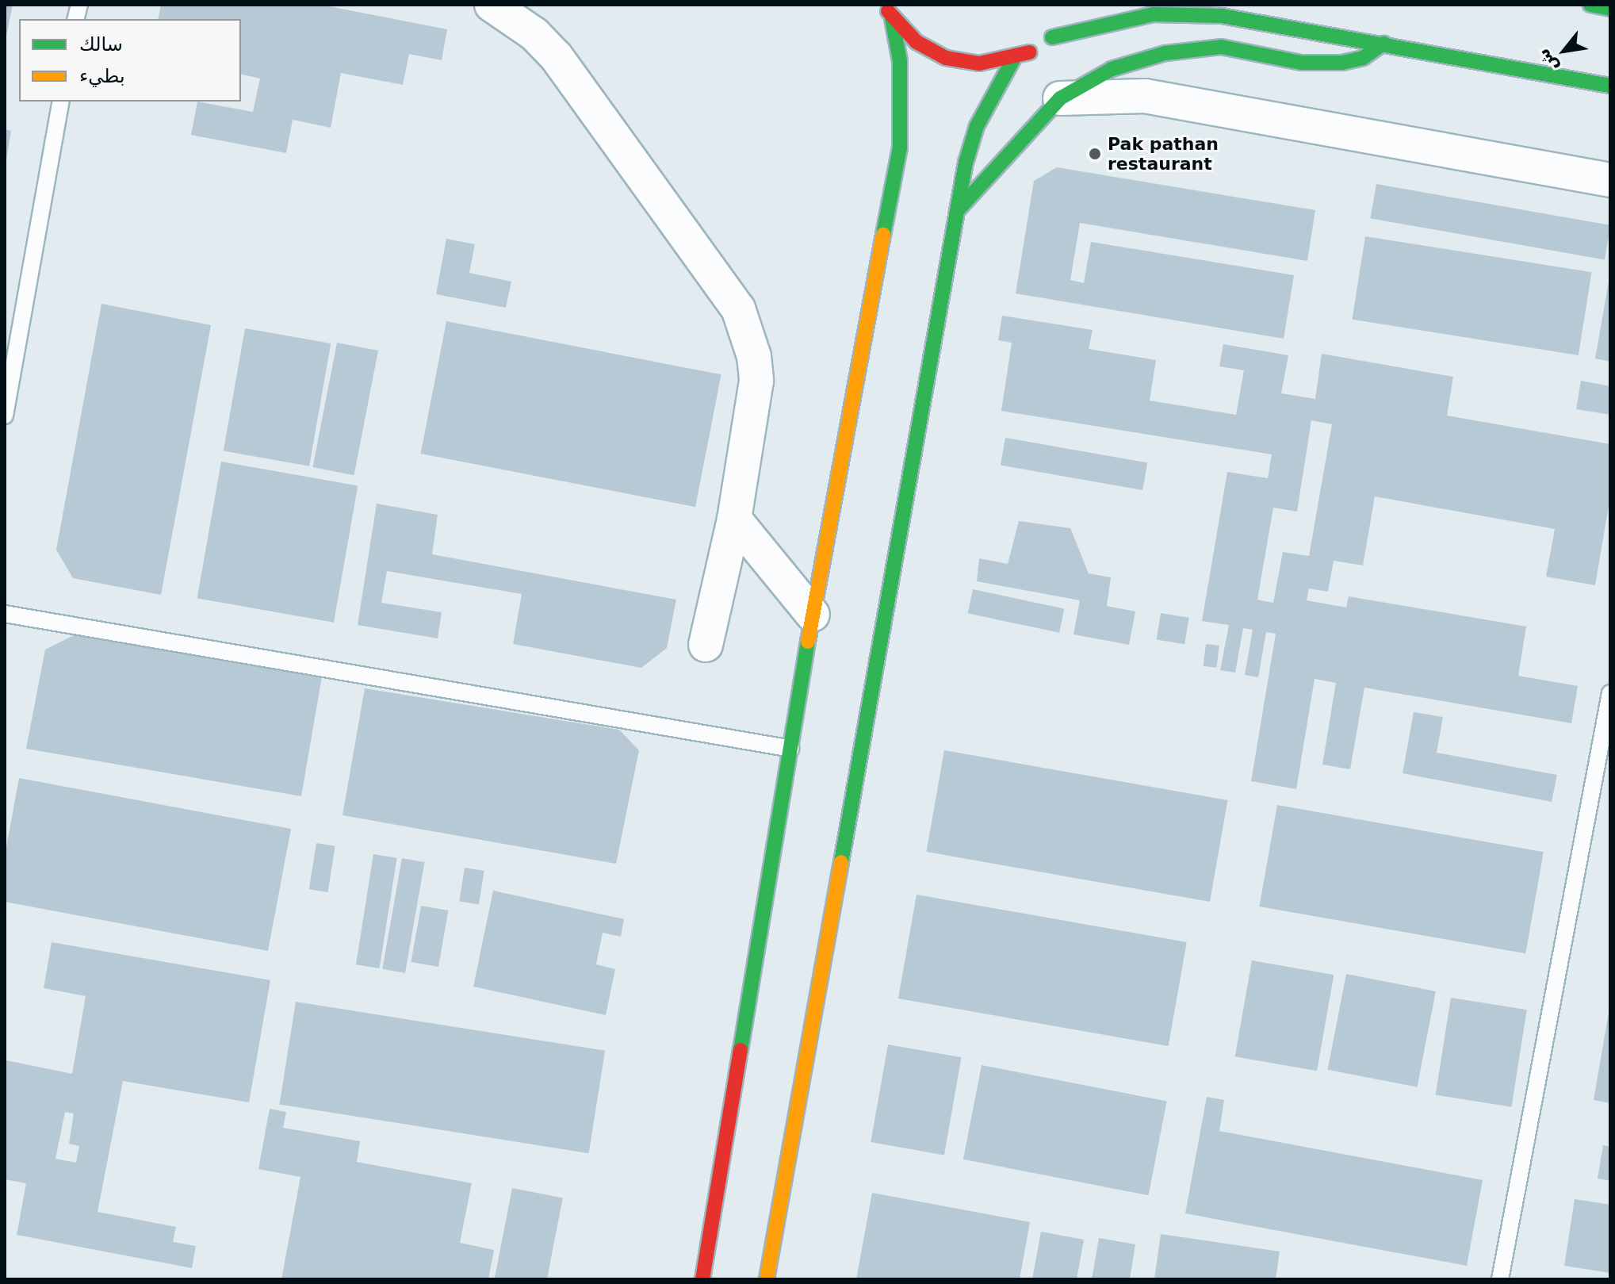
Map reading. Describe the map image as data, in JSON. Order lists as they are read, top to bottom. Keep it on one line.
{"places":["Pak pathan restaurant"],"legend":["سالك","بطيء"],"north":"bottom left"}
